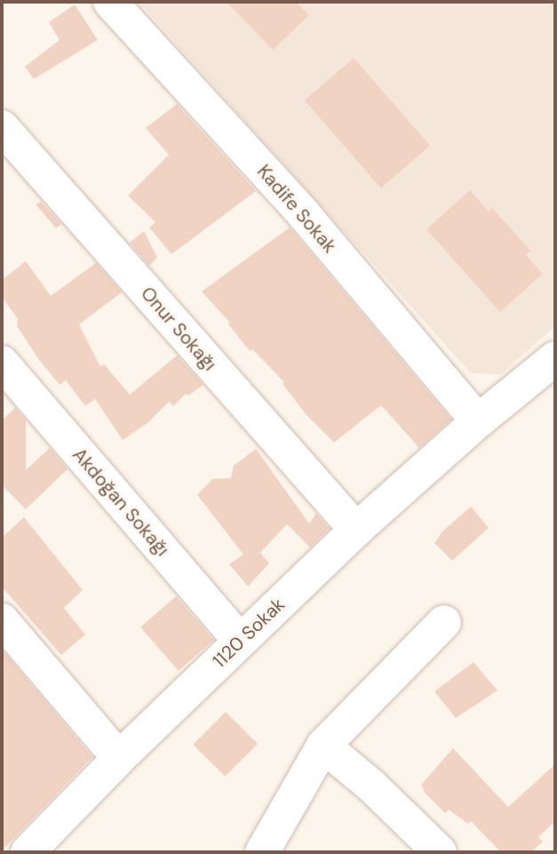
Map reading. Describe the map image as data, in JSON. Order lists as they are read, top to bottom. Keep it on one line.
{"streets":{"street":["Kadife Sokak","Onur Sokağı","Akdoğan Sokağı","1120 Sokak"]},"crossings":[["Kadife Sokak","1120 Sokak"],["Onur Sokağı","1120 Sokak"],["Akdoğan Sokağı","1120 Sokak"]]}
